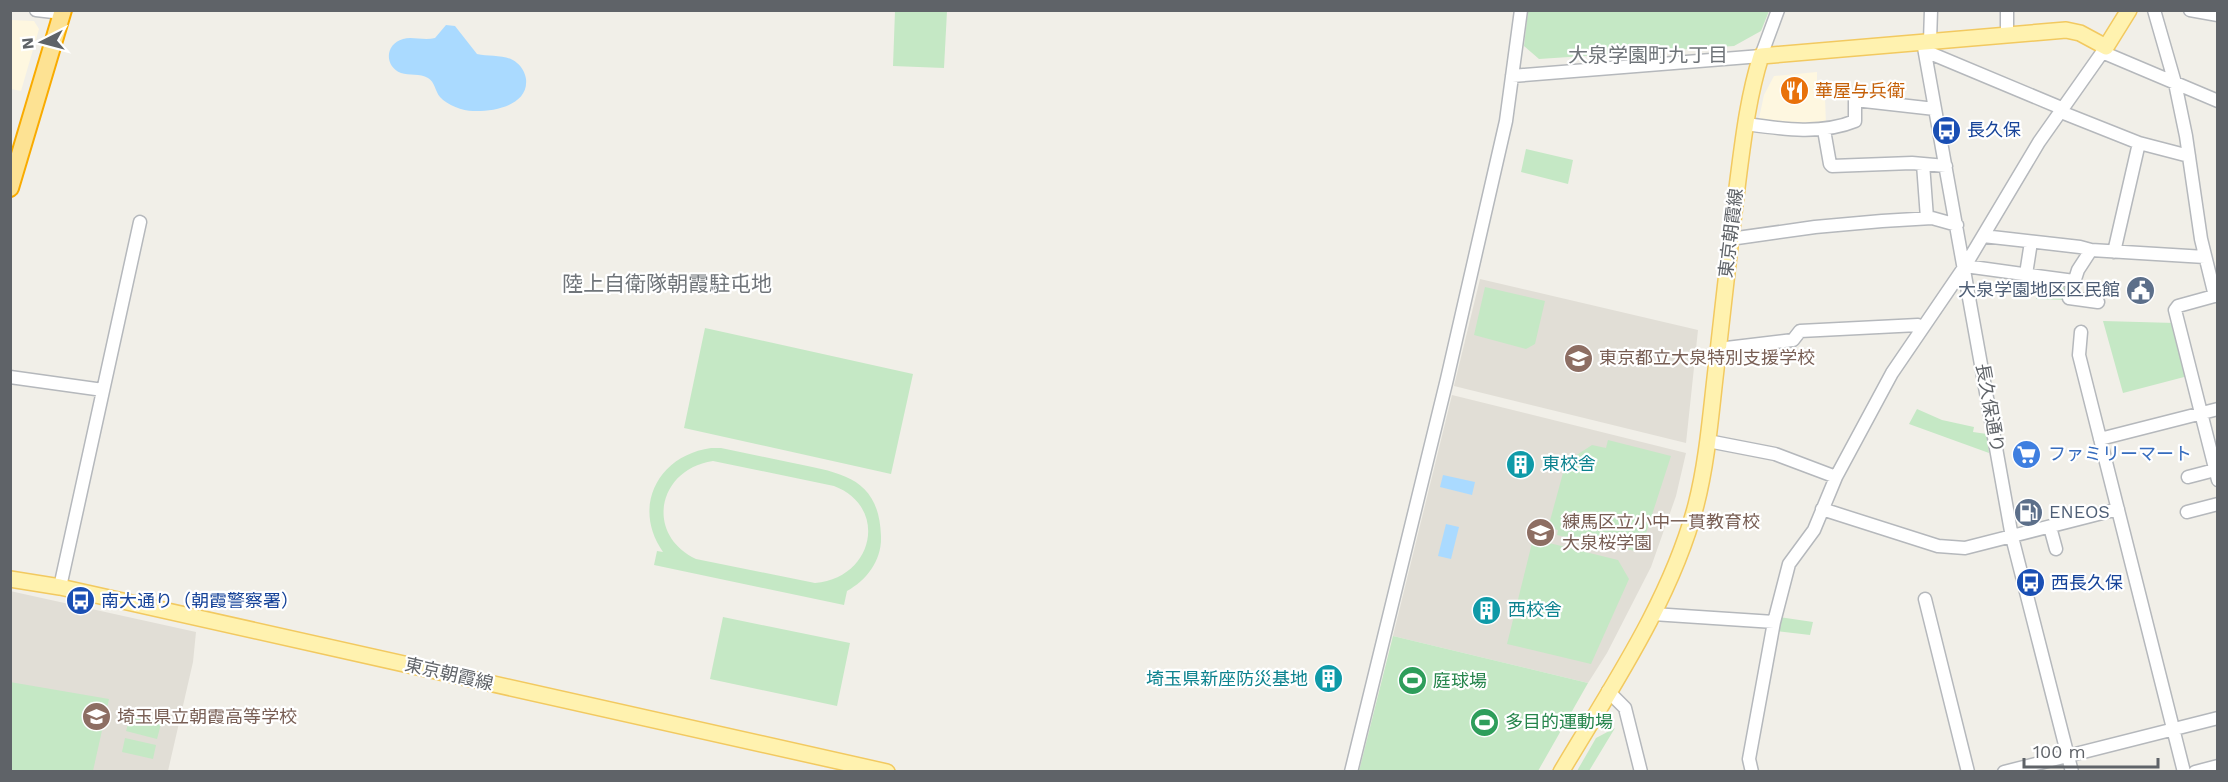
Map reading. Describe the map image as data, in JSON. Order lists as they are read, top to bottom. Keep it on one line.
{"streets":{"main road":["東京朝霞線"],"street":["長久保通り"]},"districts":["大泉学園町九丁目","陸上自衛隊朝霞駐屯地"],"places":{"restaurant":["華屋与兵衛"],"bus stop":["長久保","西長久保","南大通り（朝霞警察署）"],"public building":["大泉学園地区区民館"],"school or university":["東京都立大泉特別支援学校","練馬区立小中一貫教育校 大泉桜学園","埼玉県立朝霞高等学校"],"supermarket":["ファミリーマート"],"building":["東校舎","西校舎","埼玉県新座防災基地"],"fuel station":["ENEOS"],"sports":["庭球場","多目的運動場"]},"scale_bar":"100 m","north":"left"}
